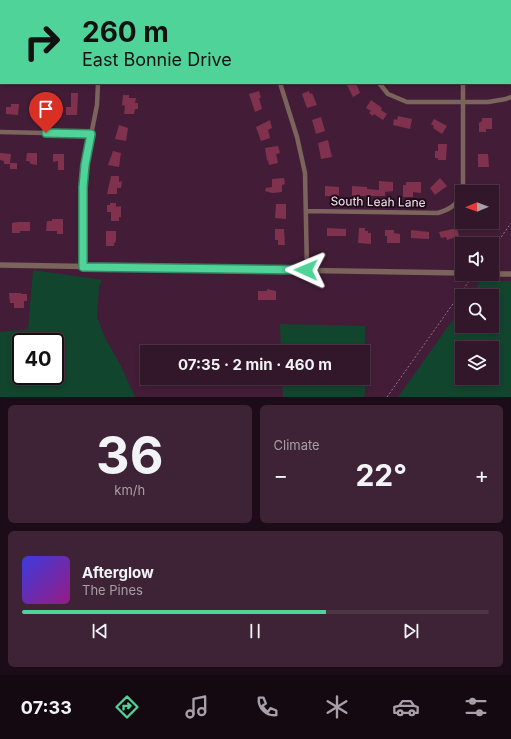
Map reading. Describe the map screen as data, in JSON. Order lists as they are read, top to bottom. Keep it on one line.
{"streets":{"street":["South Leah Lane"]},"north":"left","page":{"turn":["260 m","East Bonnie Drive"],"limit":"40","trip":"07:35 · 2 min · 460 m","tile":[["36","km/h"],"Climate"],"heat":["−","22°","+"],"song":["Afterglow","The Pines"],"tabs":"07:33"}}
